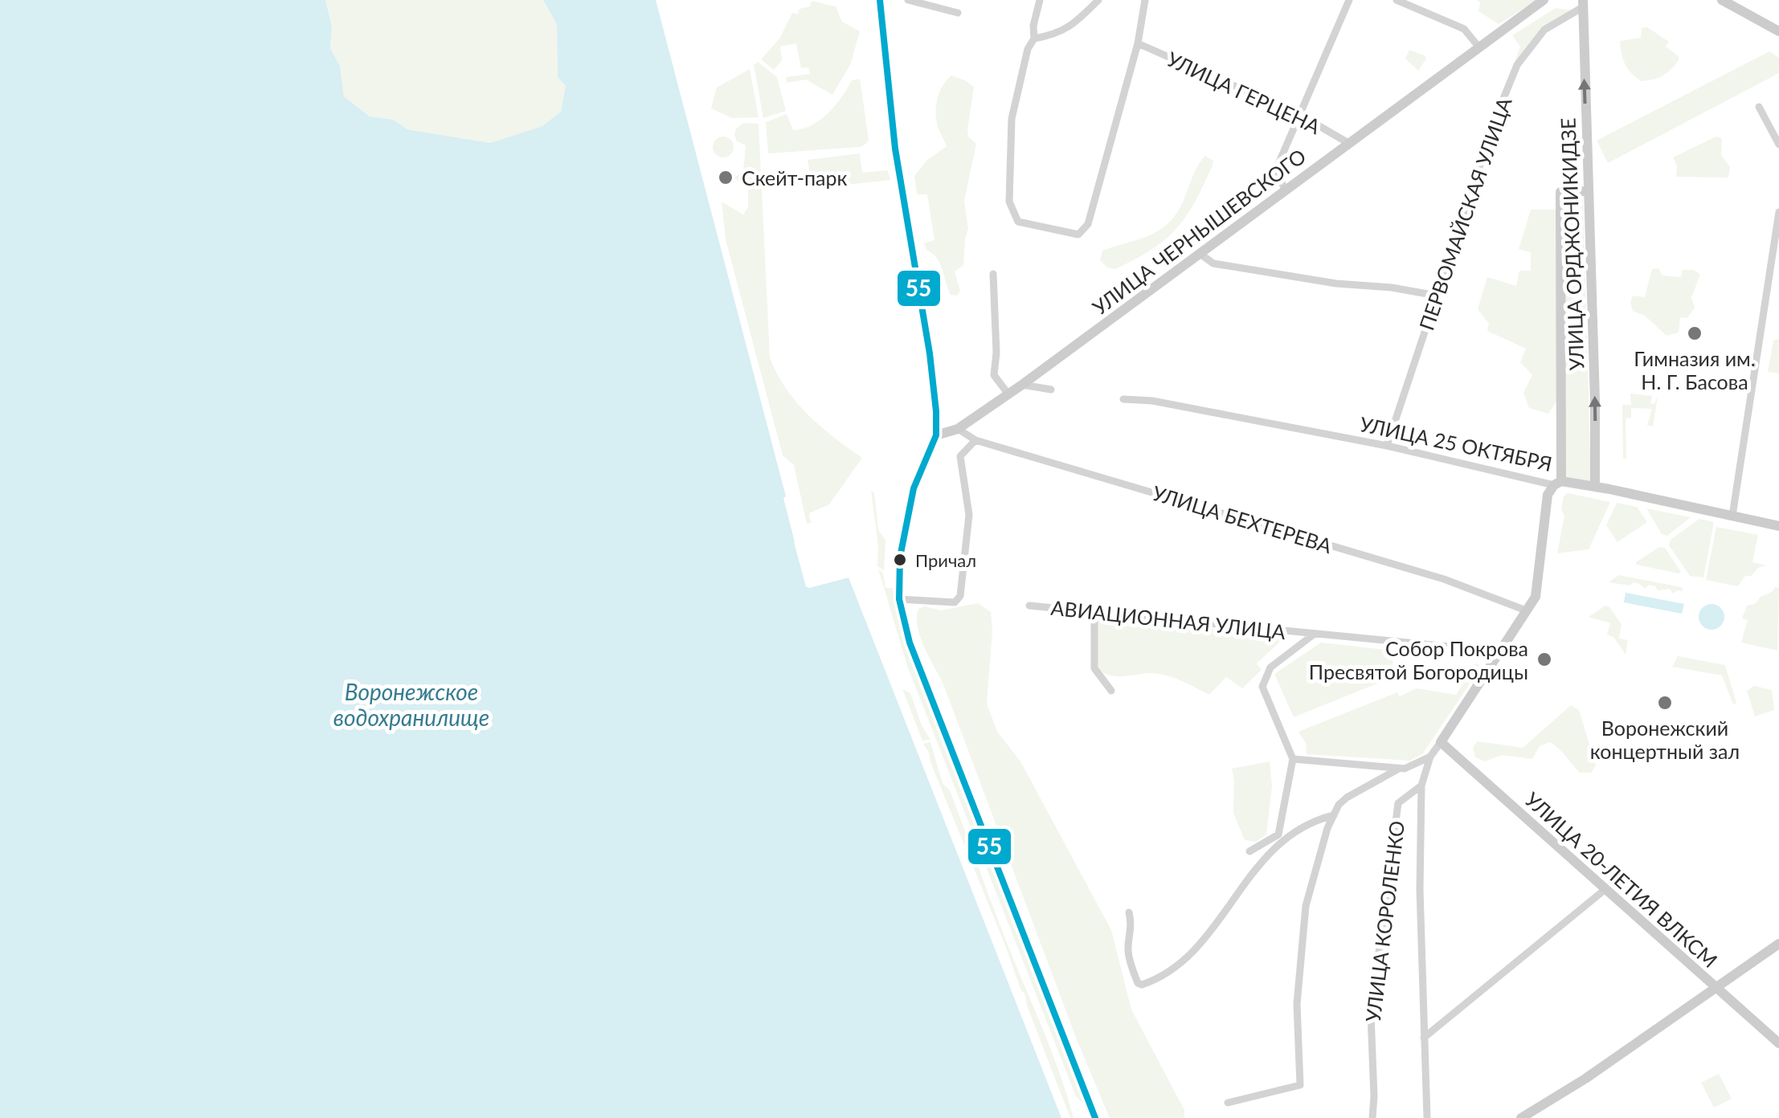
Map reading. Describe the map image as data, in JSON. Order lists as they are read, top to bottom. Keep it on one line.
{"streets":{"street":["УЛИЦА ГЕРЦЕНА","ПЕРВОМАЙСКАЯ УЛИЦА","УЛИЦА ЧЕРНЫШЕВСКОГО","УЛИЦА ОРДЖОНИКИДЗЕ","УЛИЦА 25 ОКТЯБРЯ","УЛИЦА БЕХТЕРЕВА","АВИАЦИОННАЯ УЛИЦА","УЛИЦА 20-ЛЕТИЯ ВЛКСМ","УЛИЦА КОРОЛЕНКО"]},"crossings":[["УЛИЦА ГЕРЦЕНА","УЛИЦА ЧЕРНЫШЕВСКОГО"],["ПЕРВОМАЙСКАЯ УЛИЦА","УЛИЦА ОРДЖОНИКИДЗЕ"],["ПЕРВОМАЙСКАЯ УЛИЦА","УЛИЦА 25 ОКТЯБРЯ"],["УЛИЦА ЧЕРНЫШЕВСКОГО","УЛИЦА БЕХТЕРЕВА"],["УЛИЦА ОРДЖОНИКИДЗЕ","УЛИЦА 25 ОКТЯБРЯ"],["УЛИЦА ОРДЖОНИКИДЗЕ","УЛИЦА БЕХТЕРЕВА"],["УЛИЦА ОРДЖОНИКИДЗЕ","АВИАЦИОННАЯ УЛИЦА"],["УЛИЦА ОРДЖОНИКИДЗЕ","УЛИЦА 20-ЛЕТИЯ ВЛКСМ"]],"water":["Воронежское водохранилище"],"places":["Скейт-парк","Гимназия им. Н. Г. Басова","Причал","Собор Покрова Пресвятой Богородицы","Воронежский концертный зал"],"lines":["transit line 55"]}
